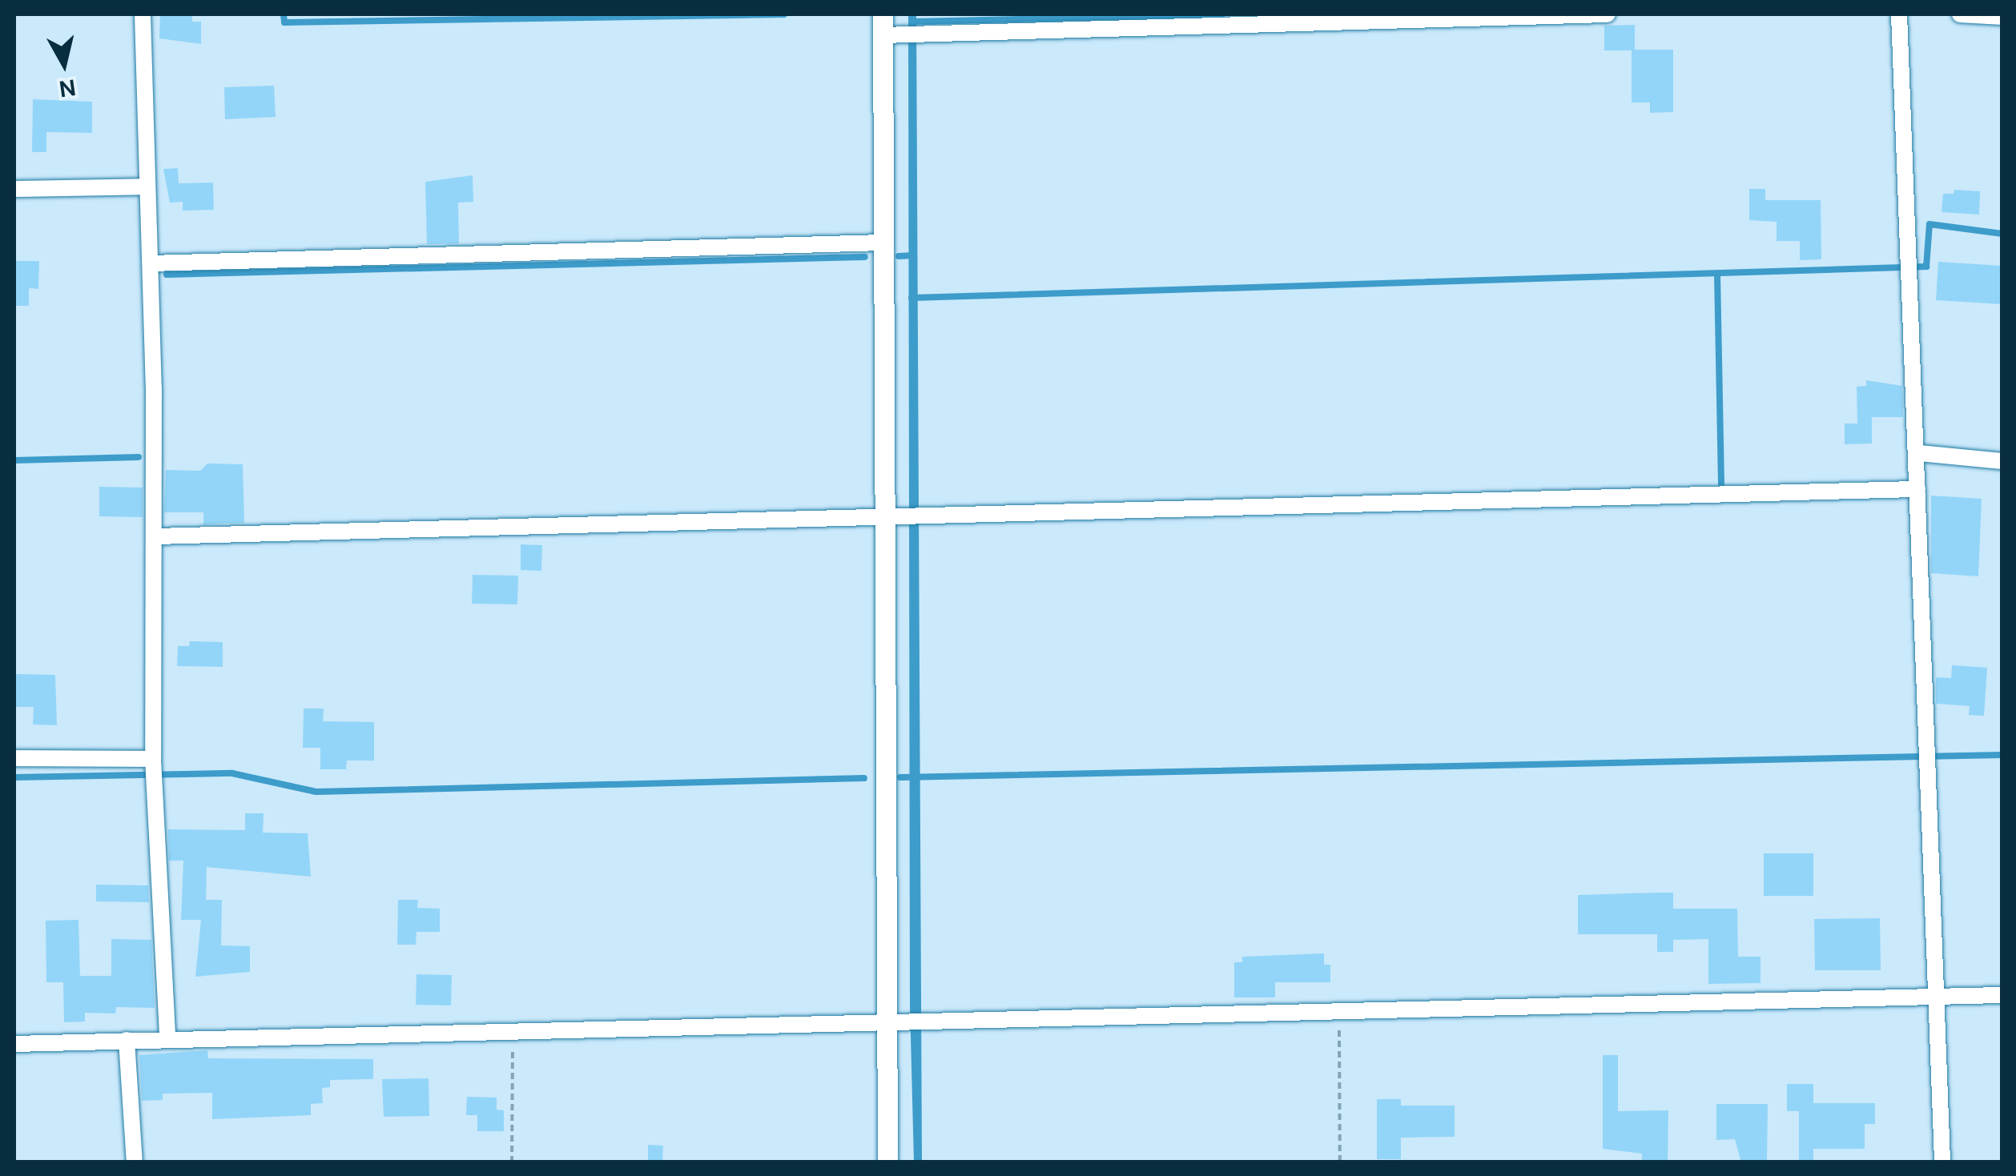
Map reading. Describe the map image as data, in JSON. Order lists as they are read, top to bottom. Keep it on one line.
{"north":"bottom"}
